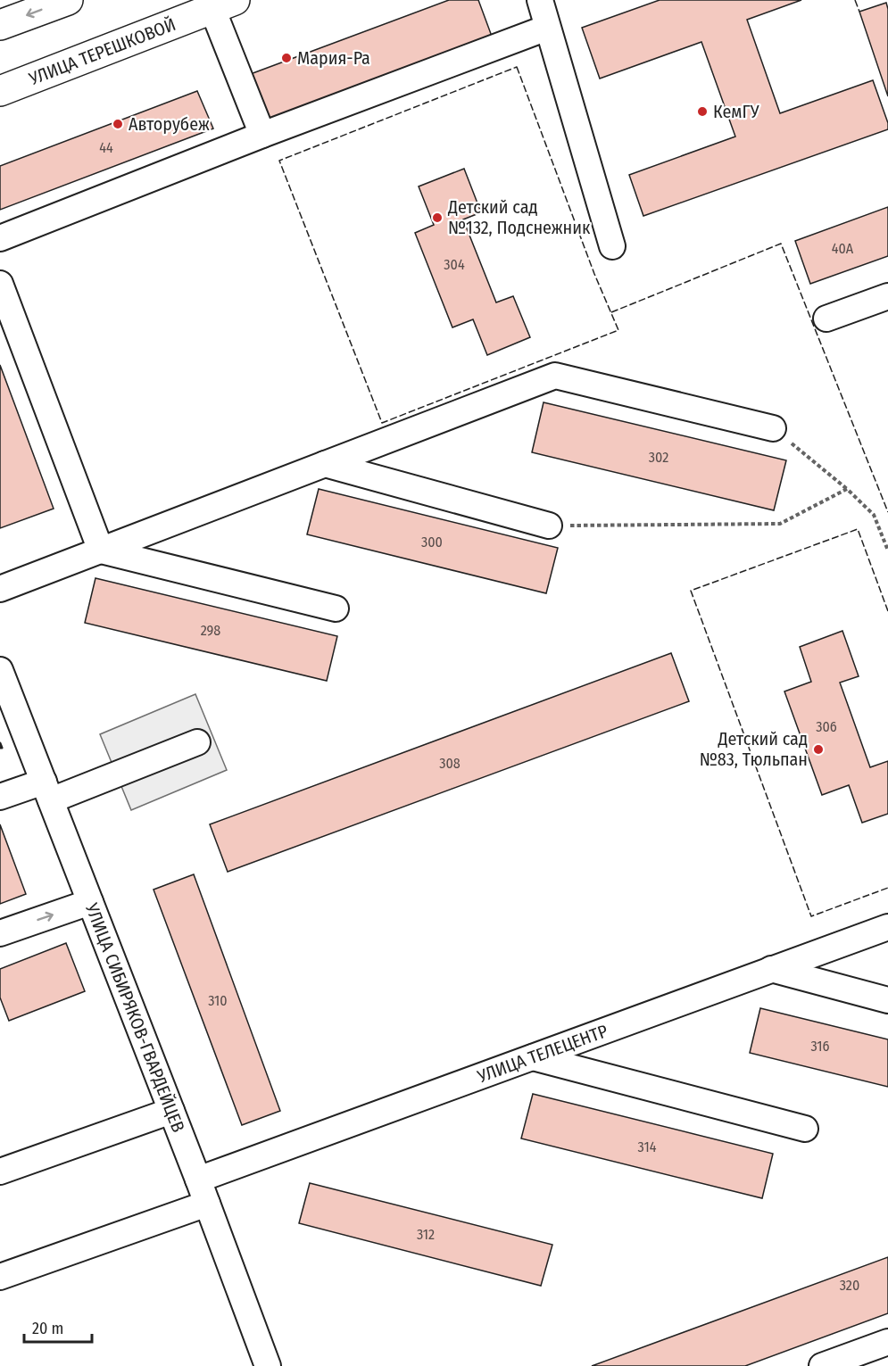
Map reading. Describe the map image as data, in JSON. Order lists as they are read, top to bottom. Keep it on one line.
{"streets":{"main road":["УЛИЦА ТЕРЕШКОВОЙ"],"street":["УЛИЦА СИБИРЯКОВ-ГВАРДЕЙЦЕВ","УЛИЦА ТЕЛЕЦЕНТР"]},"crossings":[["УЛИЦА СИБИРЯКОВ-ГВАРДЕЙЦЕВ","УЛИЦА ТЕЛЕЦЕНТР"]],"places":["Мария-Ра","КемГУ","Авторубеж","Детский сад №132, Подснежник","Детский сад №83, Тюльпан"],"house_numbers":["44","40А","304","302","300","298","306","308","310","316","314","312","320"],"scale_bar":"20 m"}
